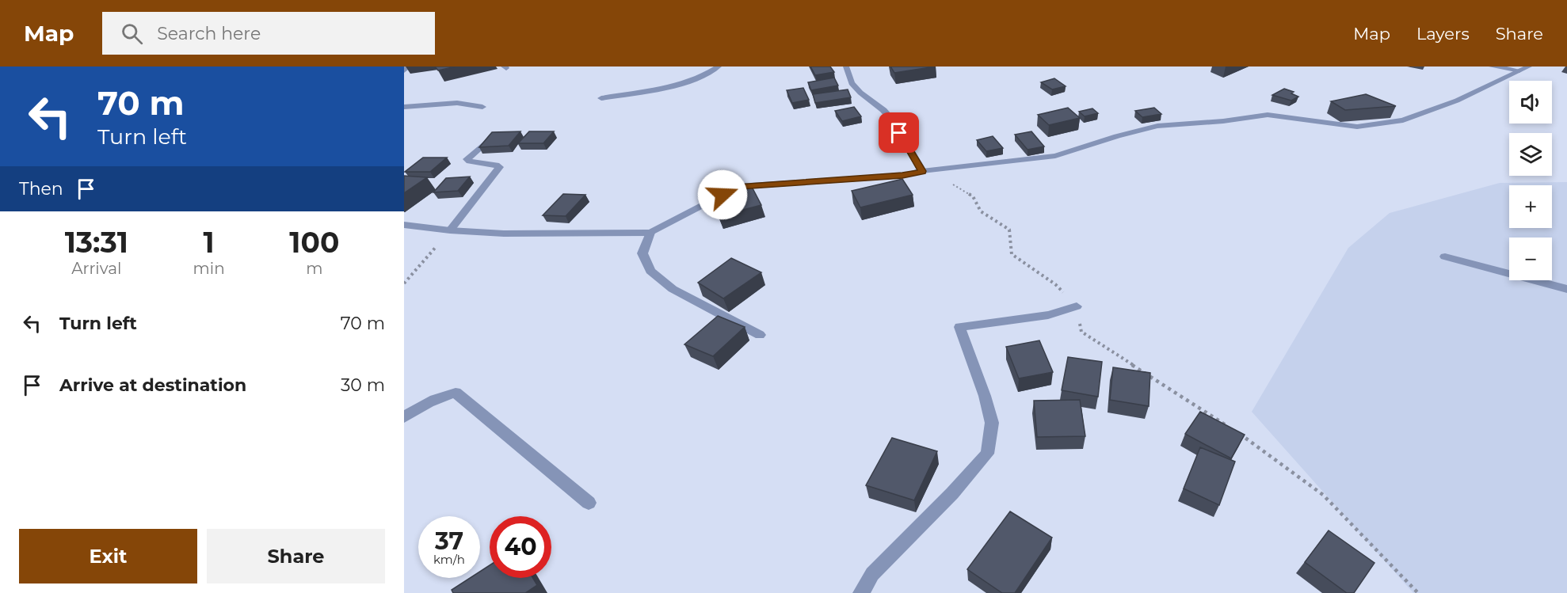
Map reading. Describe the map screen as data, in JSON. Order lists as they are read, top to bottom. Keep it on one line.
{"page":{"header":"Map","search":"Search here","nav":["Map","Layers","Share"],"turn":["70 m","Turn left"],"map_buttons":["+","−"],"then":"Then","eta":["13:31","Arrival","1","min","100","m"],"list":[{"name":"Turn left","value":"70 m"},{"name":"Arrive at destination","value":"30 m"}],"speed":"37 km/h","limit":"40","buttons":["Exit","Share"]}}
